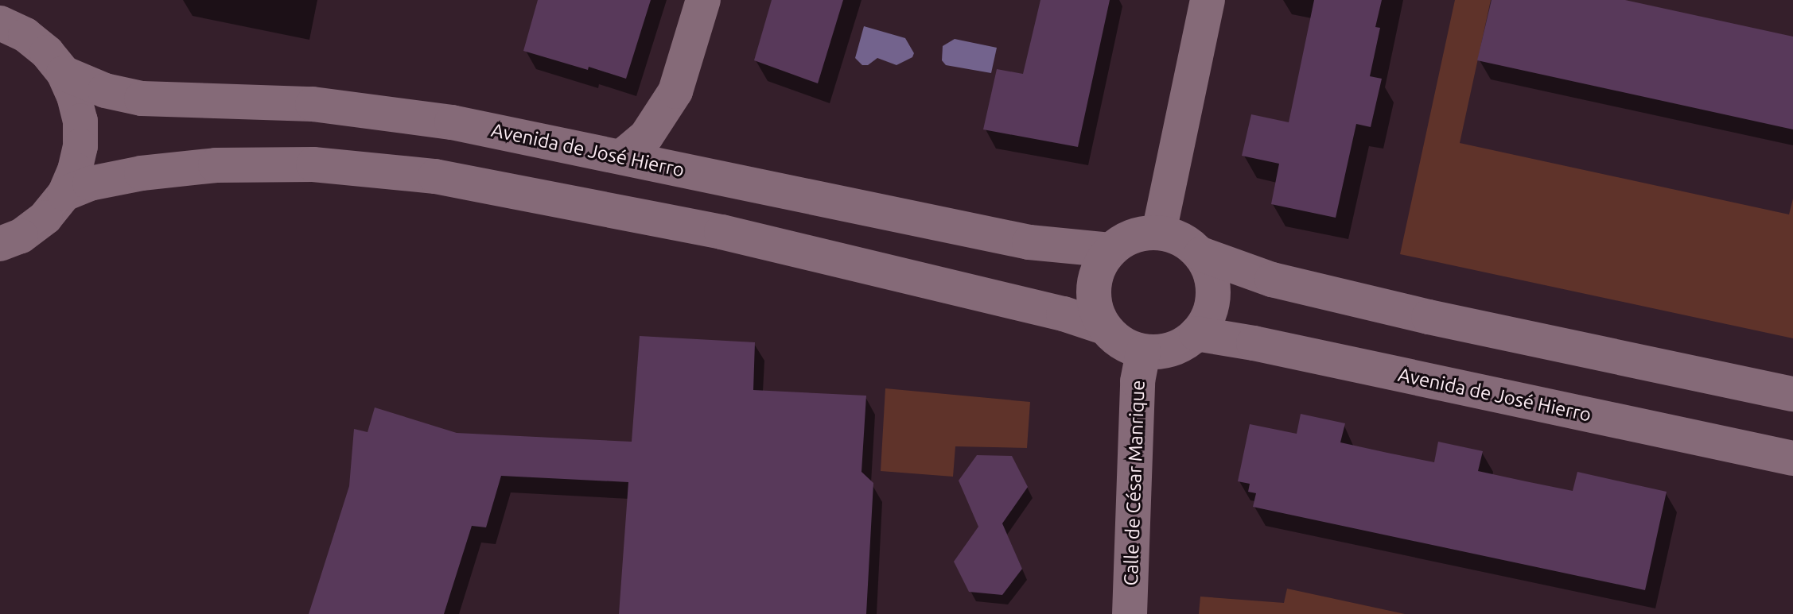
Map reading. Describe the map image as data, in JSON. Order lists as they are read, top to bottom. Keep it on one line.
{"streets":{"street":["Avenida de José Hierro","Calle de César Manrique"]},"crossings":[["Avenida de José Hierro","Calle de César Manrique"]]}
